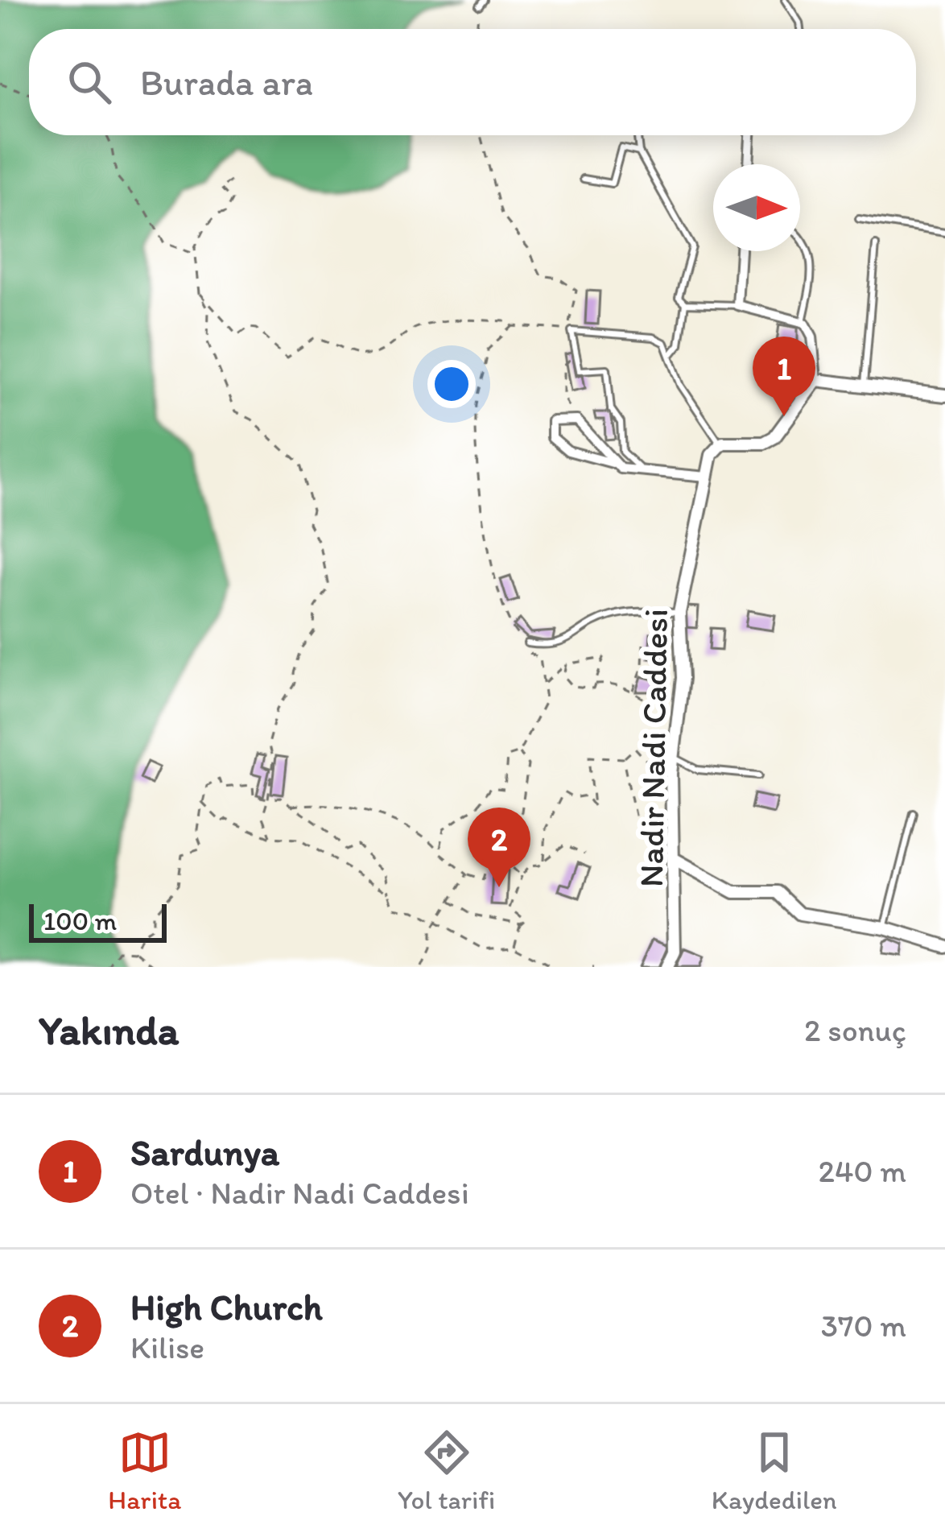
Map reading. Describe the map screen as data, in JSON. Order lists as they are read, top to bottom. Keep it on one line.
{"streets":{"street":["Nadir Nadi Caddesi"]},"scale_bar":"100 m","north":"right","page":{"search":"Burada ara","pins":["1","2"],"scale":"100 m","heading":["Yakında","2 sonuç"],"list":[{"mark":"1","name":"Sardunya","note":"Otel · Nadir Nadi Caddesi","value":"240 m"},{"mark":"2","name":"High Church","note":"Kilise","value":"370 m"}],"nav":["Harita","Yol tarifi","Kaydedilen"]}}
